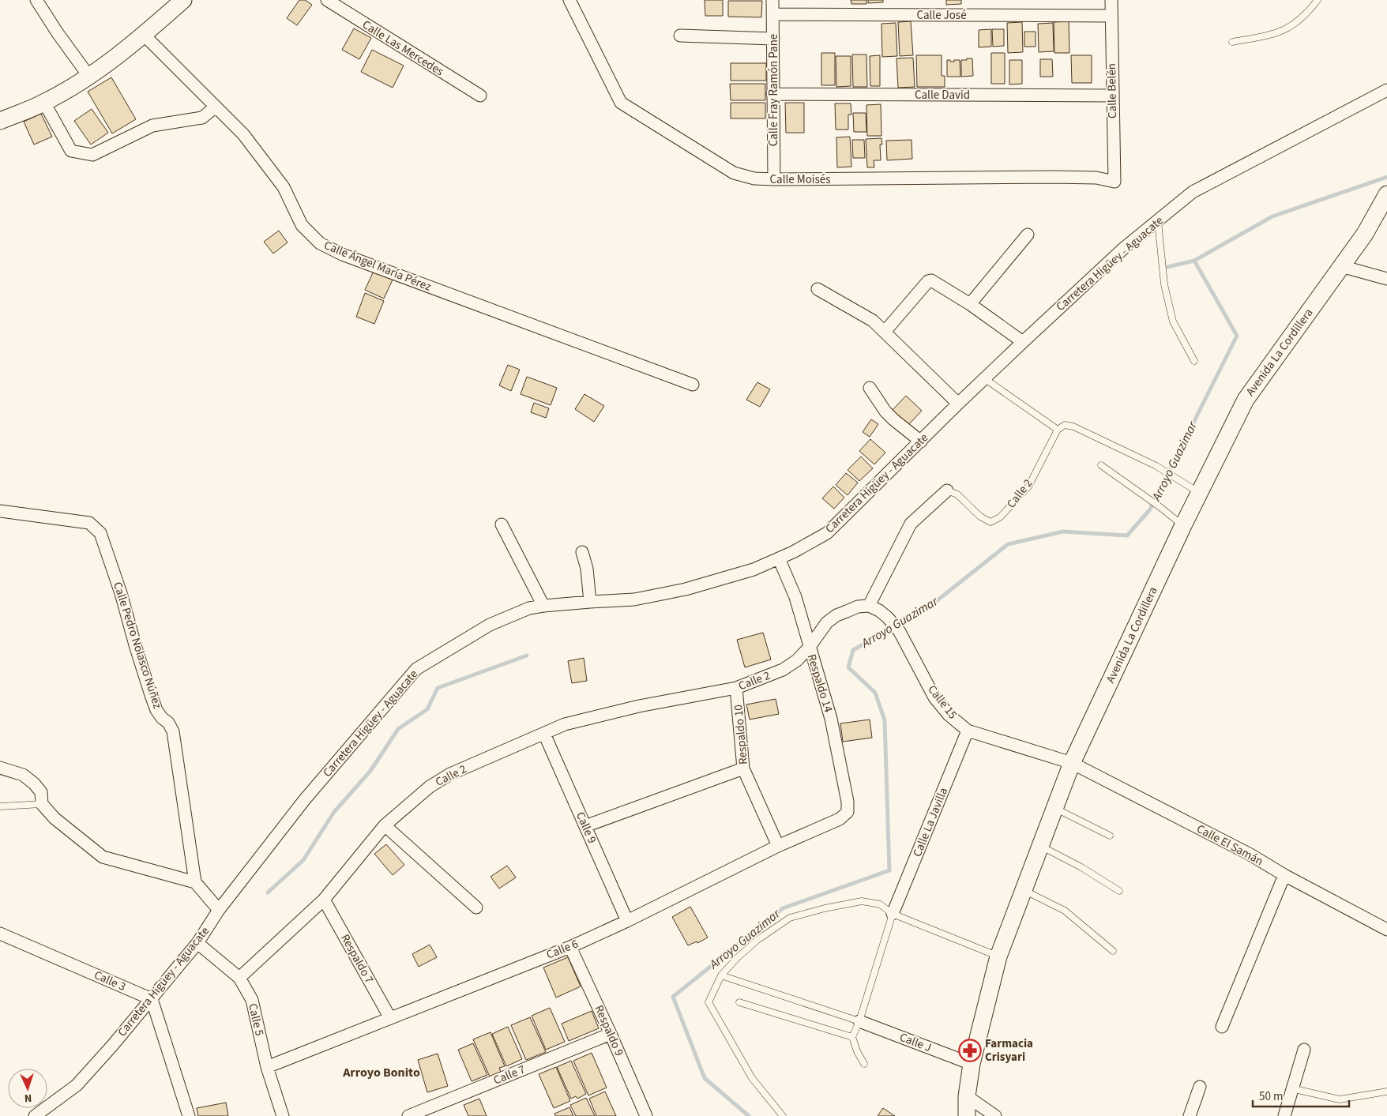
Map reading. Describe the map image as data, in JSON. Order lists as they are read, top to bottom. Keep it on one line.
{"streets":{"main road":["Avenida La Cordillera"],"street":["Calle José","Calle Las Mercedes","Calle Fray Ramón Pane","Calle Belén","Calle David","Calle Moisés","Carretera Higüey - Aguacate","Calle Ángel María Pérez","Calle 2","Calle Pedro Nolasco Núñez","Respaldo 14","Calle 15","Respaldo 10","Calle La Javilla","Calle 9","Calle El Samán","Calle 6","Respaldo 7","Calle 3","Calle 5","Respaldo 9","Calle J","Calle 7"]},"crossings":[["Calle José","Calle Fray Ramón Pane"],["Calle José","Calle Belén"],["Calle Fray Ramón Pane","Calle David"],["Calle Fray Ramón Pane","Calle Moisés"],["Calle Belén","Calle David"],["Calle Belén","Calle Moisés"],["Carretera Higüey - Aguacate","Respaldo 14"],["Carretera Higüey - Aguacate","Calle 3"],["Carretera Higüey - Aguacate","Calle 5"],["Avenida La Cordillera","Calle 15"],["Avenida La Cordillera","Calle El Samán"],["Avenida La Cordillera","Calle J"],["Calle 2","Respaldo 14"],["Calle 2","Calle 15"],["Calle 2","Respaldo 10"],["Calle 2","Calle 9"],["Calle 2","Respaldo 7"],["Calle 2","Calle 5"],["Respaldo 14","Calle 6"],["Calle 15","Calle La Javilla"],["Calle 15","Calle El Samán"],["Respaldo 10","Calle 6"],["Calle 9","Calle 6"],["Calle 6","Respaldo 7"],["Calle 6","Calle 5"],["Calle 6","Respaldo 9"],["Respaldo 9","Calle 7"]],"districts":["Arroyo Bonito"],"water":["Arroyo Guazimar"],"places":{"pharmacy":["Farmacia Crisyari"]},"scale_bar":"50 m","north":"bottom"}
